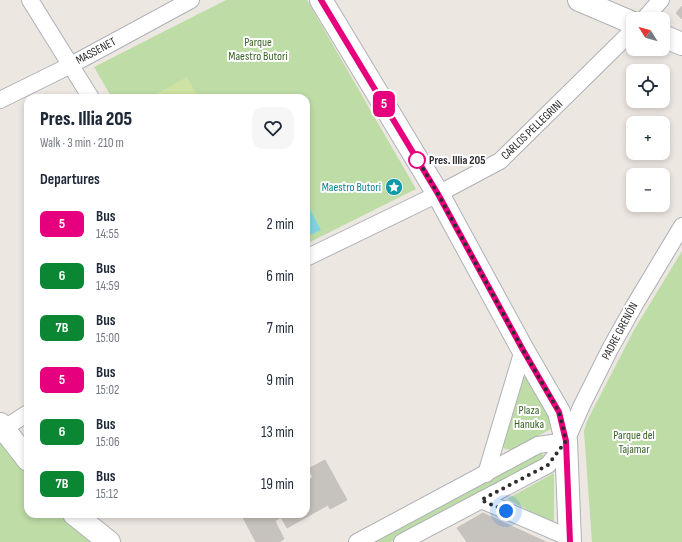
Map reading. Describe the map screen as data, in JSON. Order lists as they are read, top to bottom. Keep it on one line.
{"streets":{"street":["MASSENET","CARLOS PELLEGRINI","PADRE GRENÓN"]},"parks":["Parque Maestro Butori","Plaza Hanuka","Parque del Tajamar"],"places":{"other":["Pres. Illia 205"],"place":["Maestro Butori"]},"lines":["bus line 5"],"north":"top left","page":{"on_map":"5","map_buttons":["+","−"],"heading":[["Pres. Illia 205","Walk · 3 min · 210 m"],"Departures"],"list":[{"mark":"5","name":"Bus","note":"14:55","value":"2 min"},{"mark":"6","name":"Bus","note":"14:59","value":"6 min"},{"mark":"7B","name":"Bus","note":"15:00","value":"7 min"},{"mark":"5","name":"Bus","note":"15:02","value":"9 min"},{"mark":"6","name":"Bus","note":"15:06","value":"13 min"},{"mark":"7B","name":"Bus","note":"15:12","value":"19 min"}]}}
